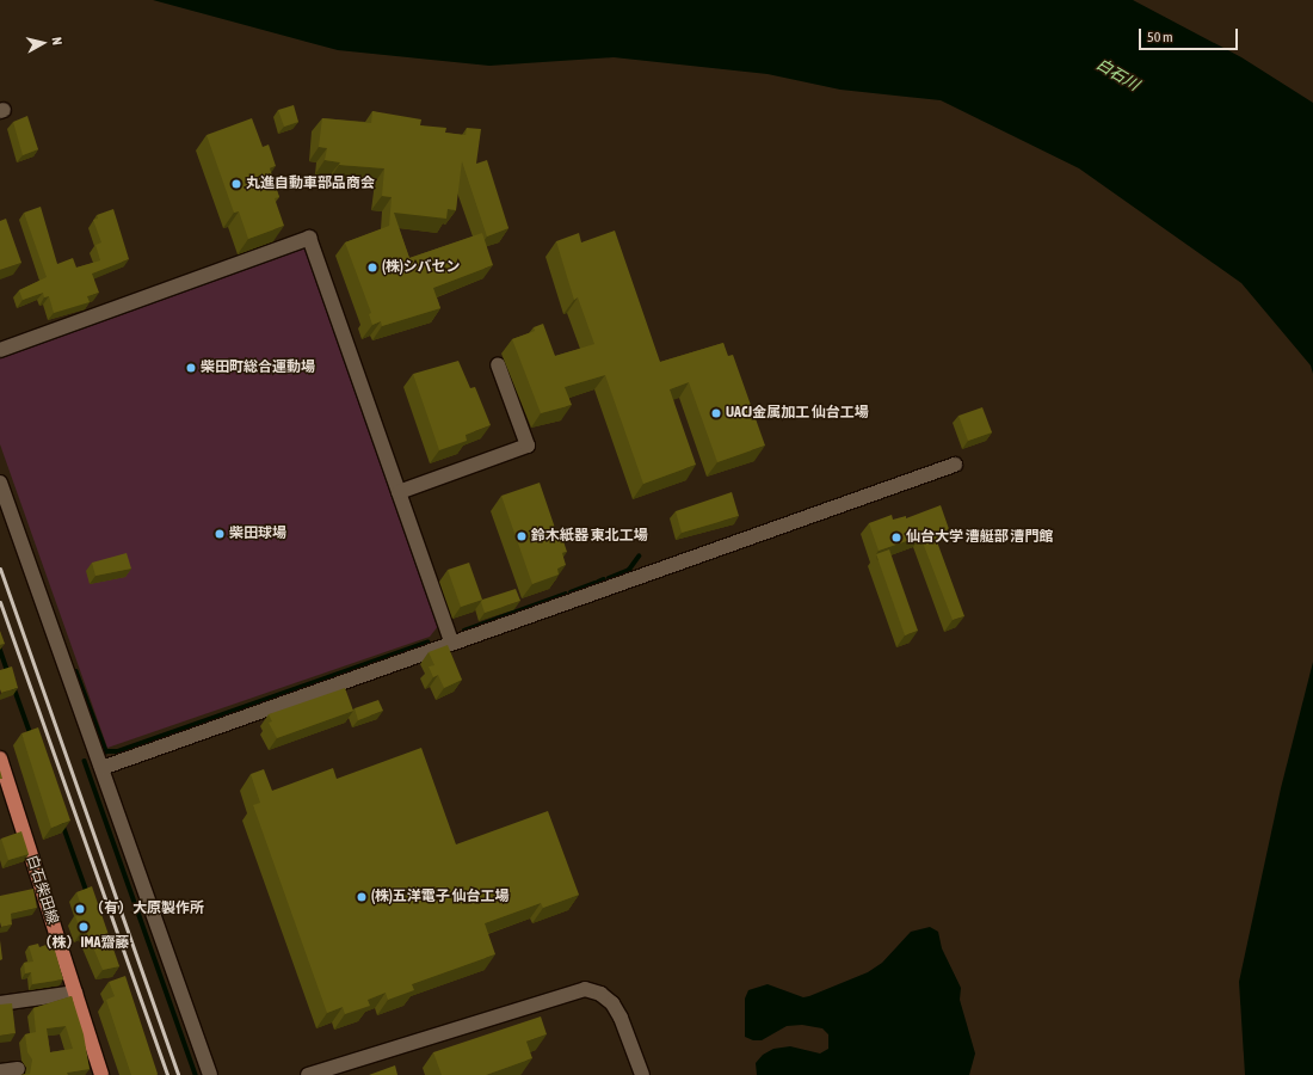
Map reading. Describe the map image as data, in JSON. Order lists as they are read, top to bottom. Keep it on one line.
{"streets":{"main road":["白石柴田線"]},"water":["白石川"],"places":["丸進自動車部品商会","(株)シバセン","柴田町総合運動場","UACJ金属加工 仙台工場","柴田球場","鈴木紙器 東北工場","仙台大学 漕艇部 漕門館","(株)五洋電子 仙台工場","（有）大原製作所","（株）IMA齋藤"],"scale_bar":"50 m","north":"right"}
